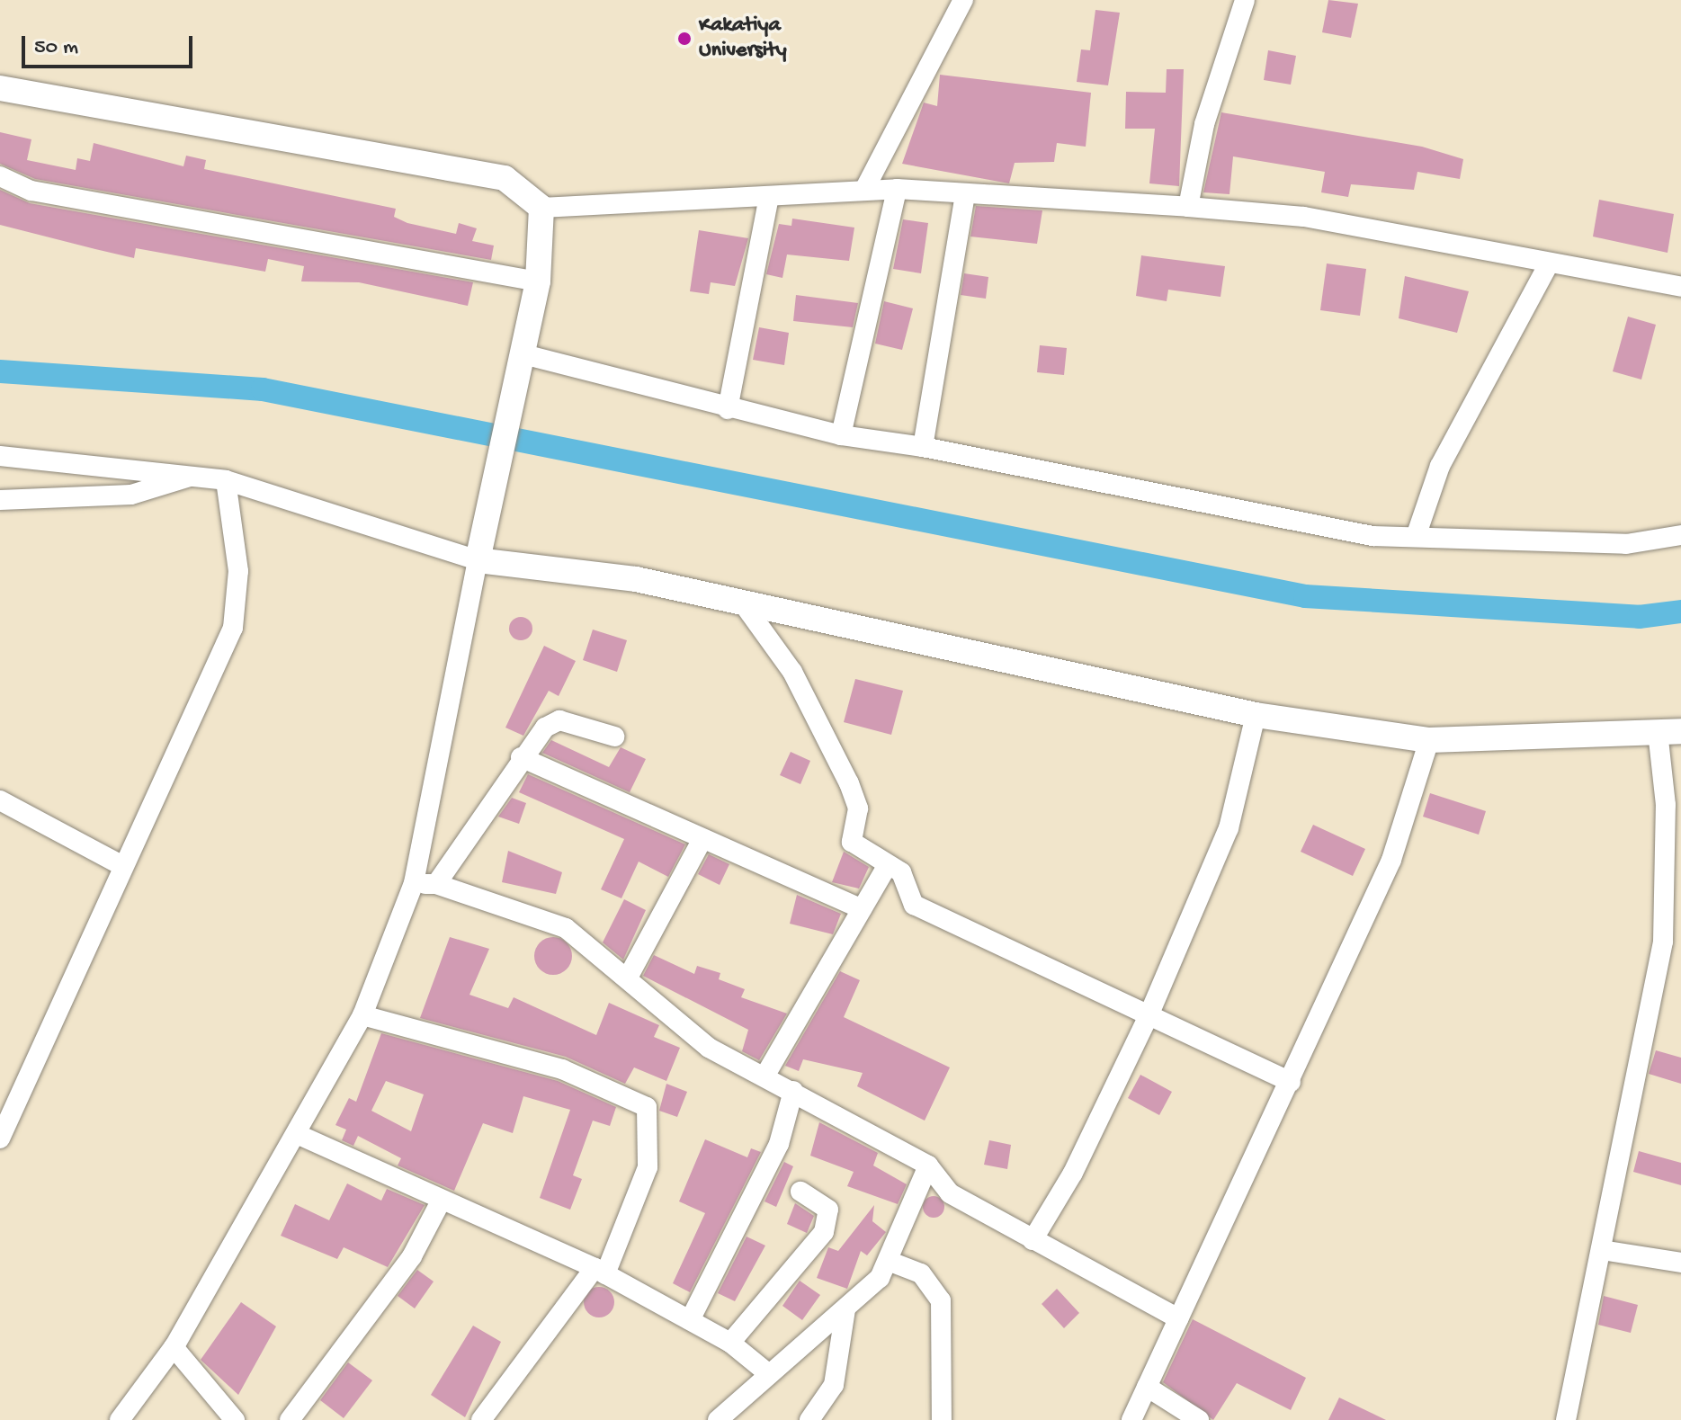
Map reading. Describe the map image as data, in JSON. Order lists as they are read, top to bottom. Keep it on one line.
{"places":["Kakatiya University"],"scale_bar":"50 m"}
